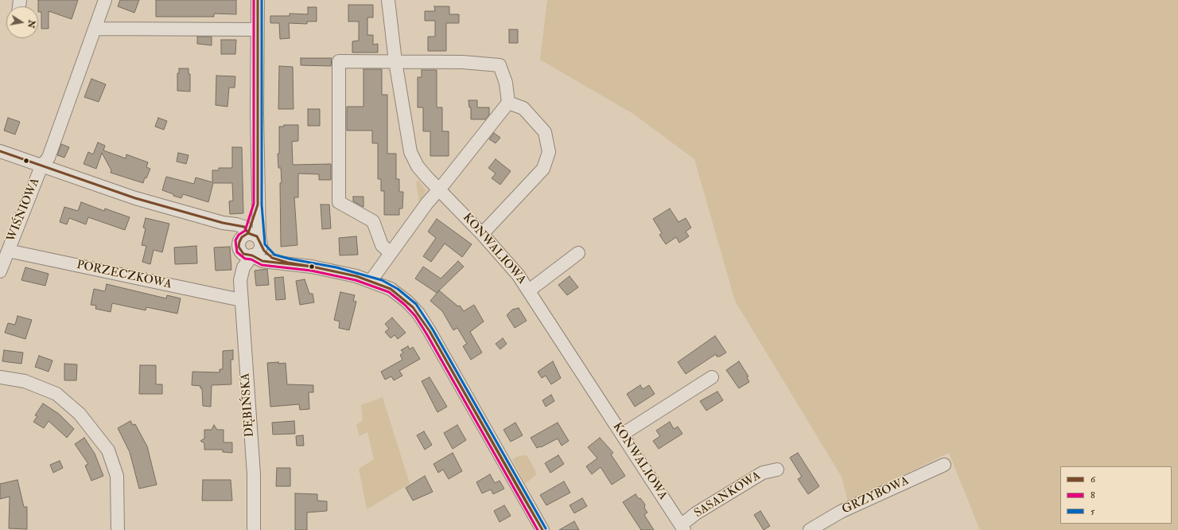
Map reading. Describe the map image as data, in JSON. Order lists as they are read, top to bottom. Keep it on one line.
{"streets":{"street":["WIŚNIOWA","KONWALIOWA","PORZECZKOWA","DĘBIŃSKA","SASANKOWA","GRZYBOWA"]},"crossings":[["WIŚNIOWA","PORZECZKOWA"],["KONWALIOWA","SASANKOWA"],["PORZECZKOWA","DĘBIŃSKA"]],"lines":["transit line 6","transit line 8","transit line 5"],"legend":["6","8","5"],"north":"right"}
